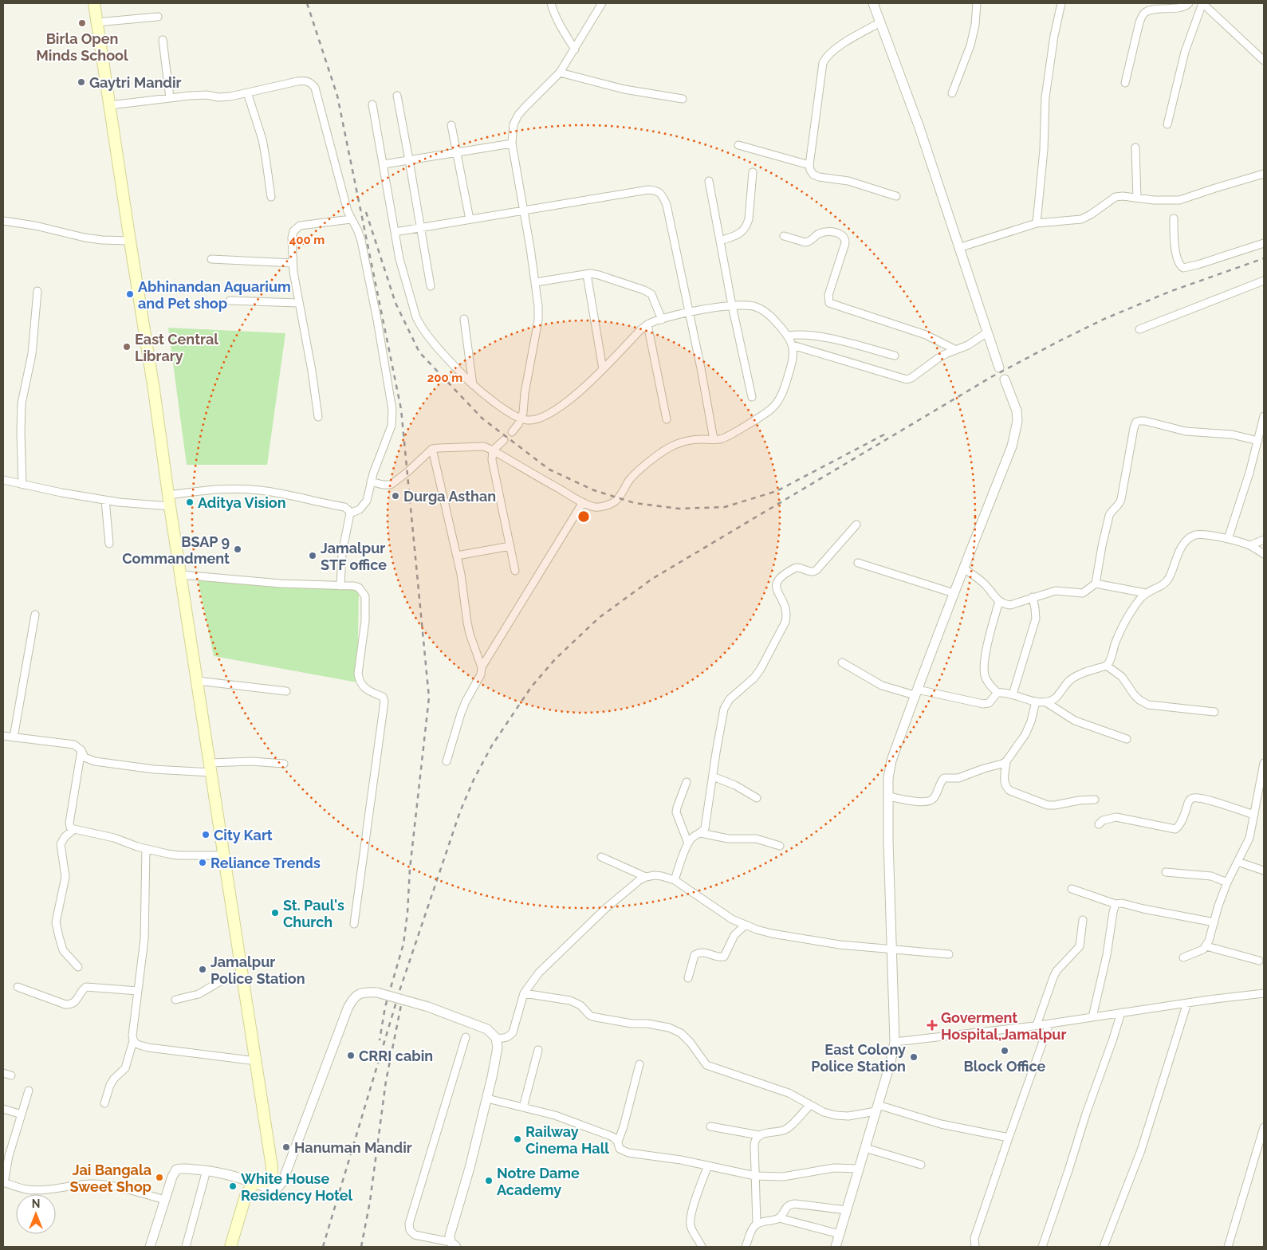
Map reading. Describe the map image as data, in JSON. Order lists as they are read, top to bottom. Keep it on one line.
{"places":{"other":["Birla Open Minds School","Gaytri Mandir","Abhinandan Aquarium and Pet shop","East Central Library","Durga Asthan","Aditya Vision","BSAP 9 Commandment","Jamalpur STF office","City Kart","Reliance Trends","St. Paul's Church","Jamalpur Police Station","Block Office","CRRI cabin","East Colony Police Station","Railway Cinema Hall","Hanuman Mandir","Jai Bangala Sweet Shop","Notre Dame Academy","White House Residency Hotel"],"health":["Goverment Hospital,Jamalpur"]},"north":"top","rings":["400 m","200 m"]}
